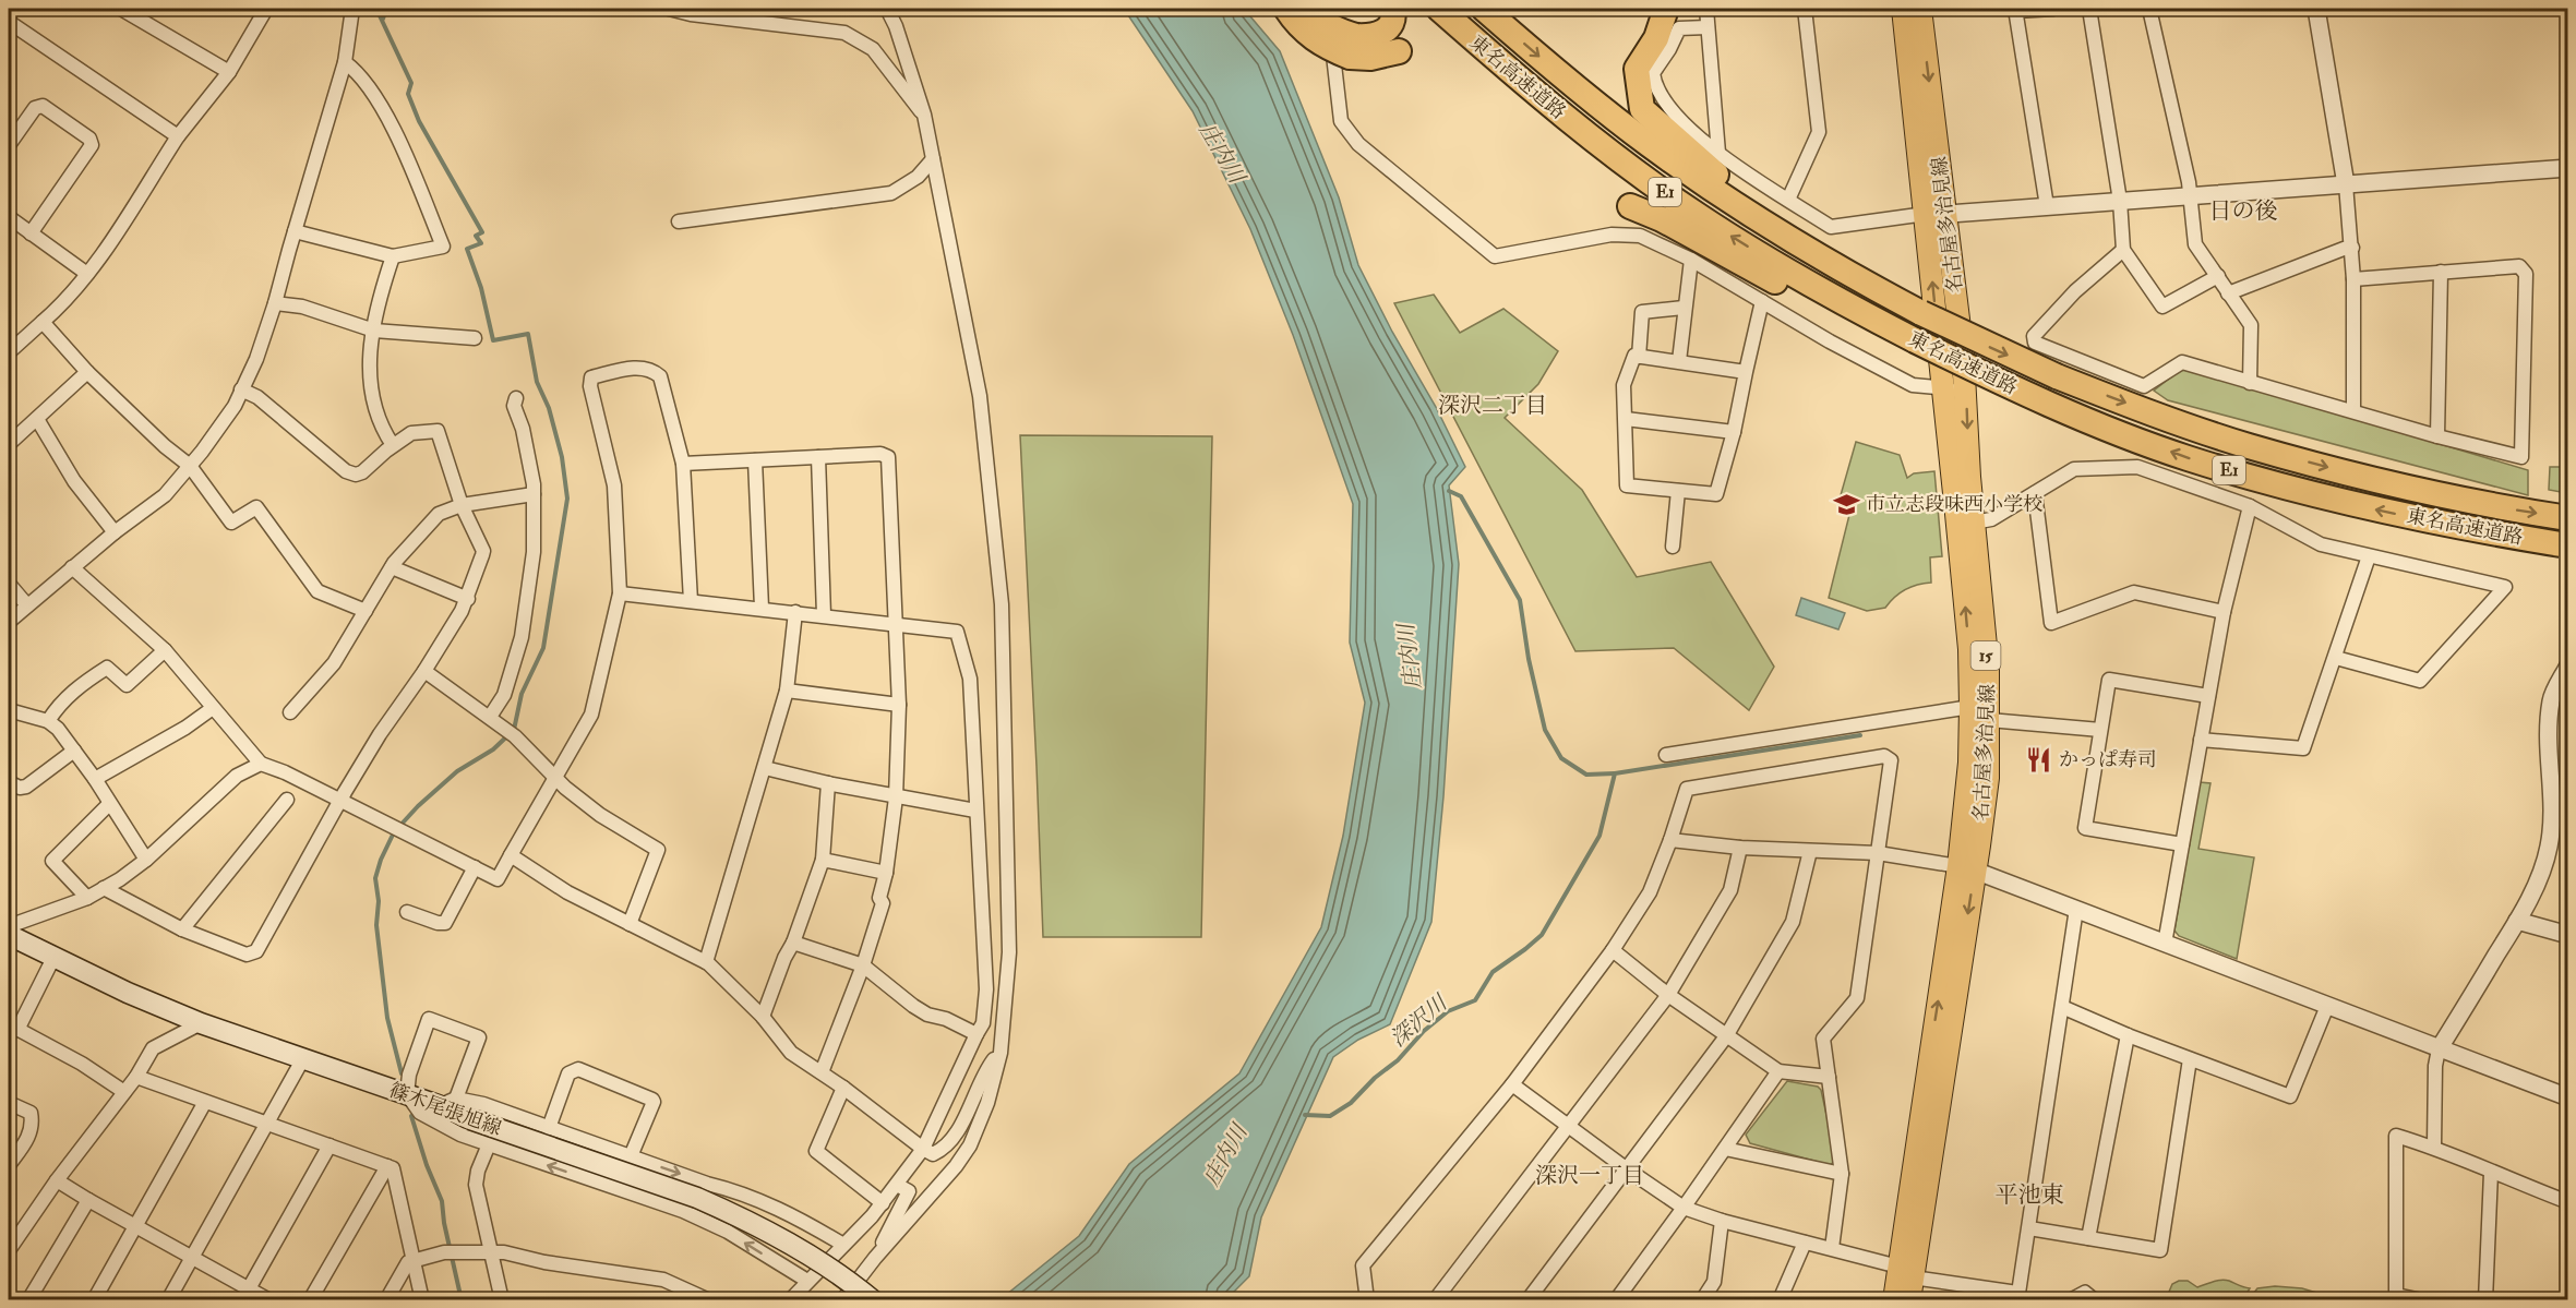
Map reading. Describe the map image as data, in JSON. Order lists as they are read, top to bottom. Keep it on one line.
{"streets":{"highway":["東名高速道路","E1"],"main road":["名古屋多治見線","15","篠木尾張旭線"]},"districts":["日の後","深沢二丁目","深沢一丁目","平池東"],"water":["庄内川","深沢川"],"places":{"school or university":["市立志段味西小学校"],"restaurant":["かっぱ寿司"]}}
